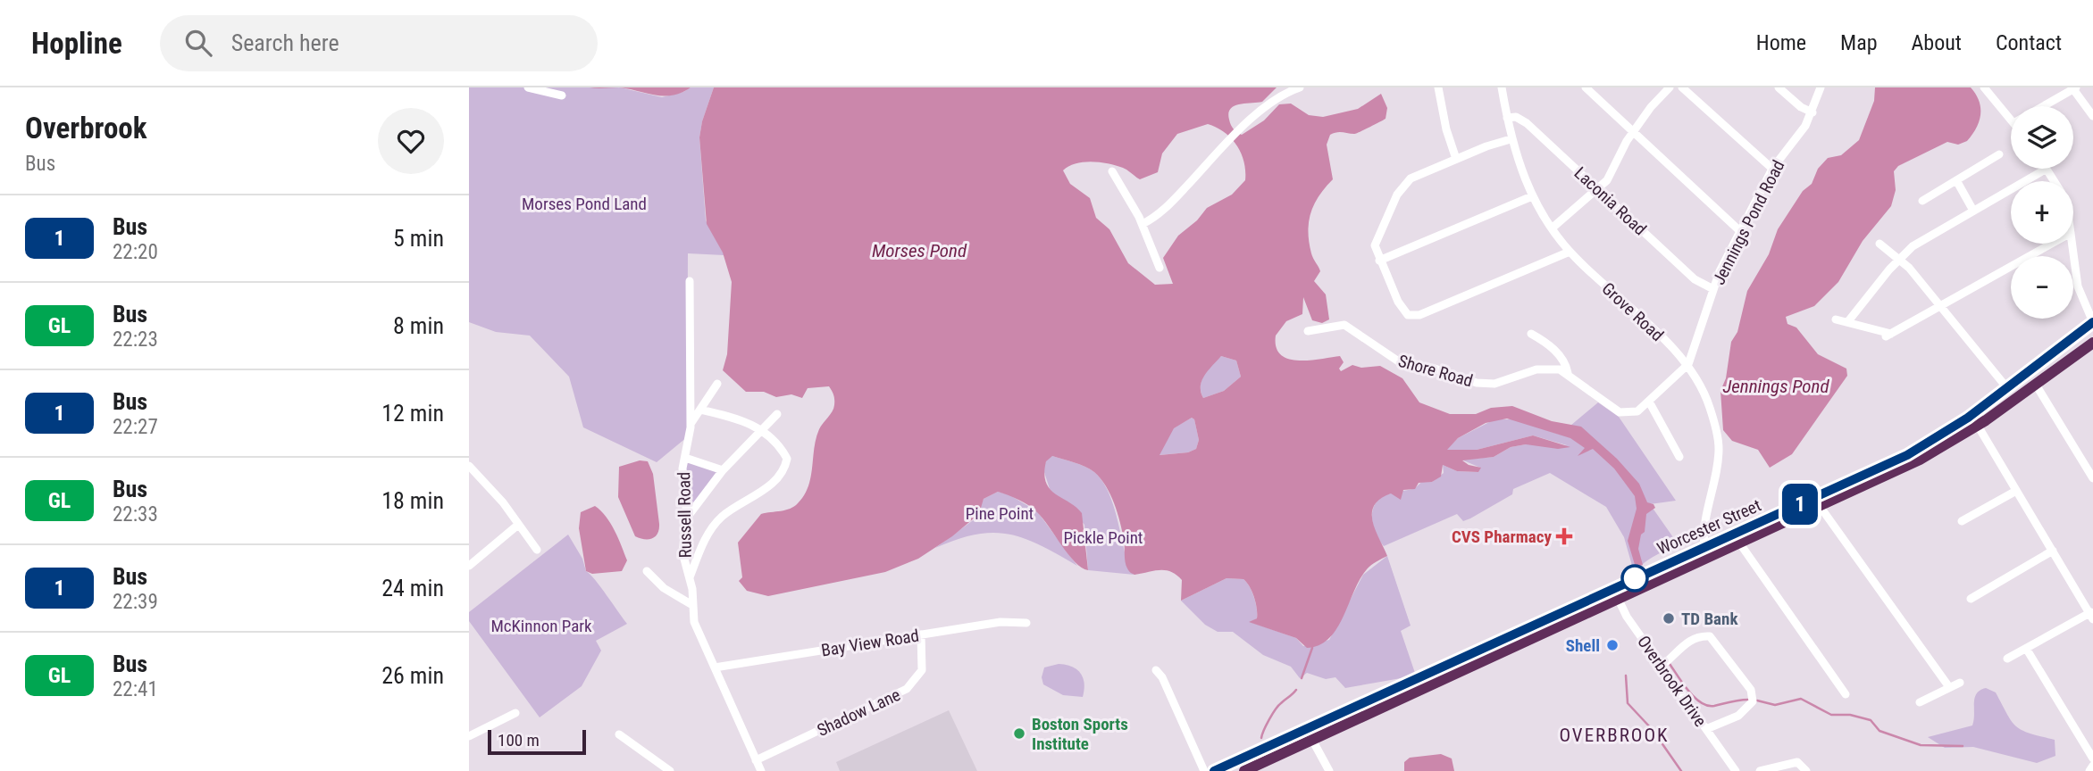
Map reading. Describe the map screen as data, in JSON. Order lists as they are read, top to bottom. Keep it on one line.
{"streets":{"highway":["Worcester Street"],"street":["Laconia Road","Jennings Pond Road","Grove Road","Shore Road","Russell Road","Bay View Road","Overbrook Drive","Shadow Lane"]},"crossings":[["Laconia Road","Jennings Pond Road"],["Laconia Road","Grove Road"],["Jennings Pond Road","Grove Road"],["Grove Road","Worcester Street"],["Russell Road","Bay View Road"],["Russell Road","Shadow Lane"],["Worcester Street","Overbrook Drive"],["Bay View Road","Shadow Lane"]],"districts":["OVERBROOK"],"water":["Morses Pond","Jennings Pond"],"parks":["Morses Pond Land","Pine Point","Pickle Point","McKinnon Park"],"places":{"health":["CVS Pharmacy"],"other":["TD Bank","Shell","Boston Sports Institute"]},"lines":["bus line 1"],"scale_bar":"100 m","page":{"header":"Hopline","search":"Search here","nav":["Home","Map","About","Contact"],"heading":["Overbrook","Bus"],"on_map":"1","map_buttons":["+","−"],"list":[{"mark":"1","name":"Bus","note":"22:20","value":"5 min"},{"mark":"GL","name":"Bus","note":"22:23","value":"8 min"},{"mark":"1","name":"Bus","note":"22:27","value":"12 min"},{"mark":"GL","name":"Bus","note":"22:33","value":"18 min"},{"mark":"1","name":"Bus","note":"22:39","value":"24 min"},{"mark":"GL","name":"Bus","note":"22:41","value":"26 min"}],"scale":"100 m"}}
